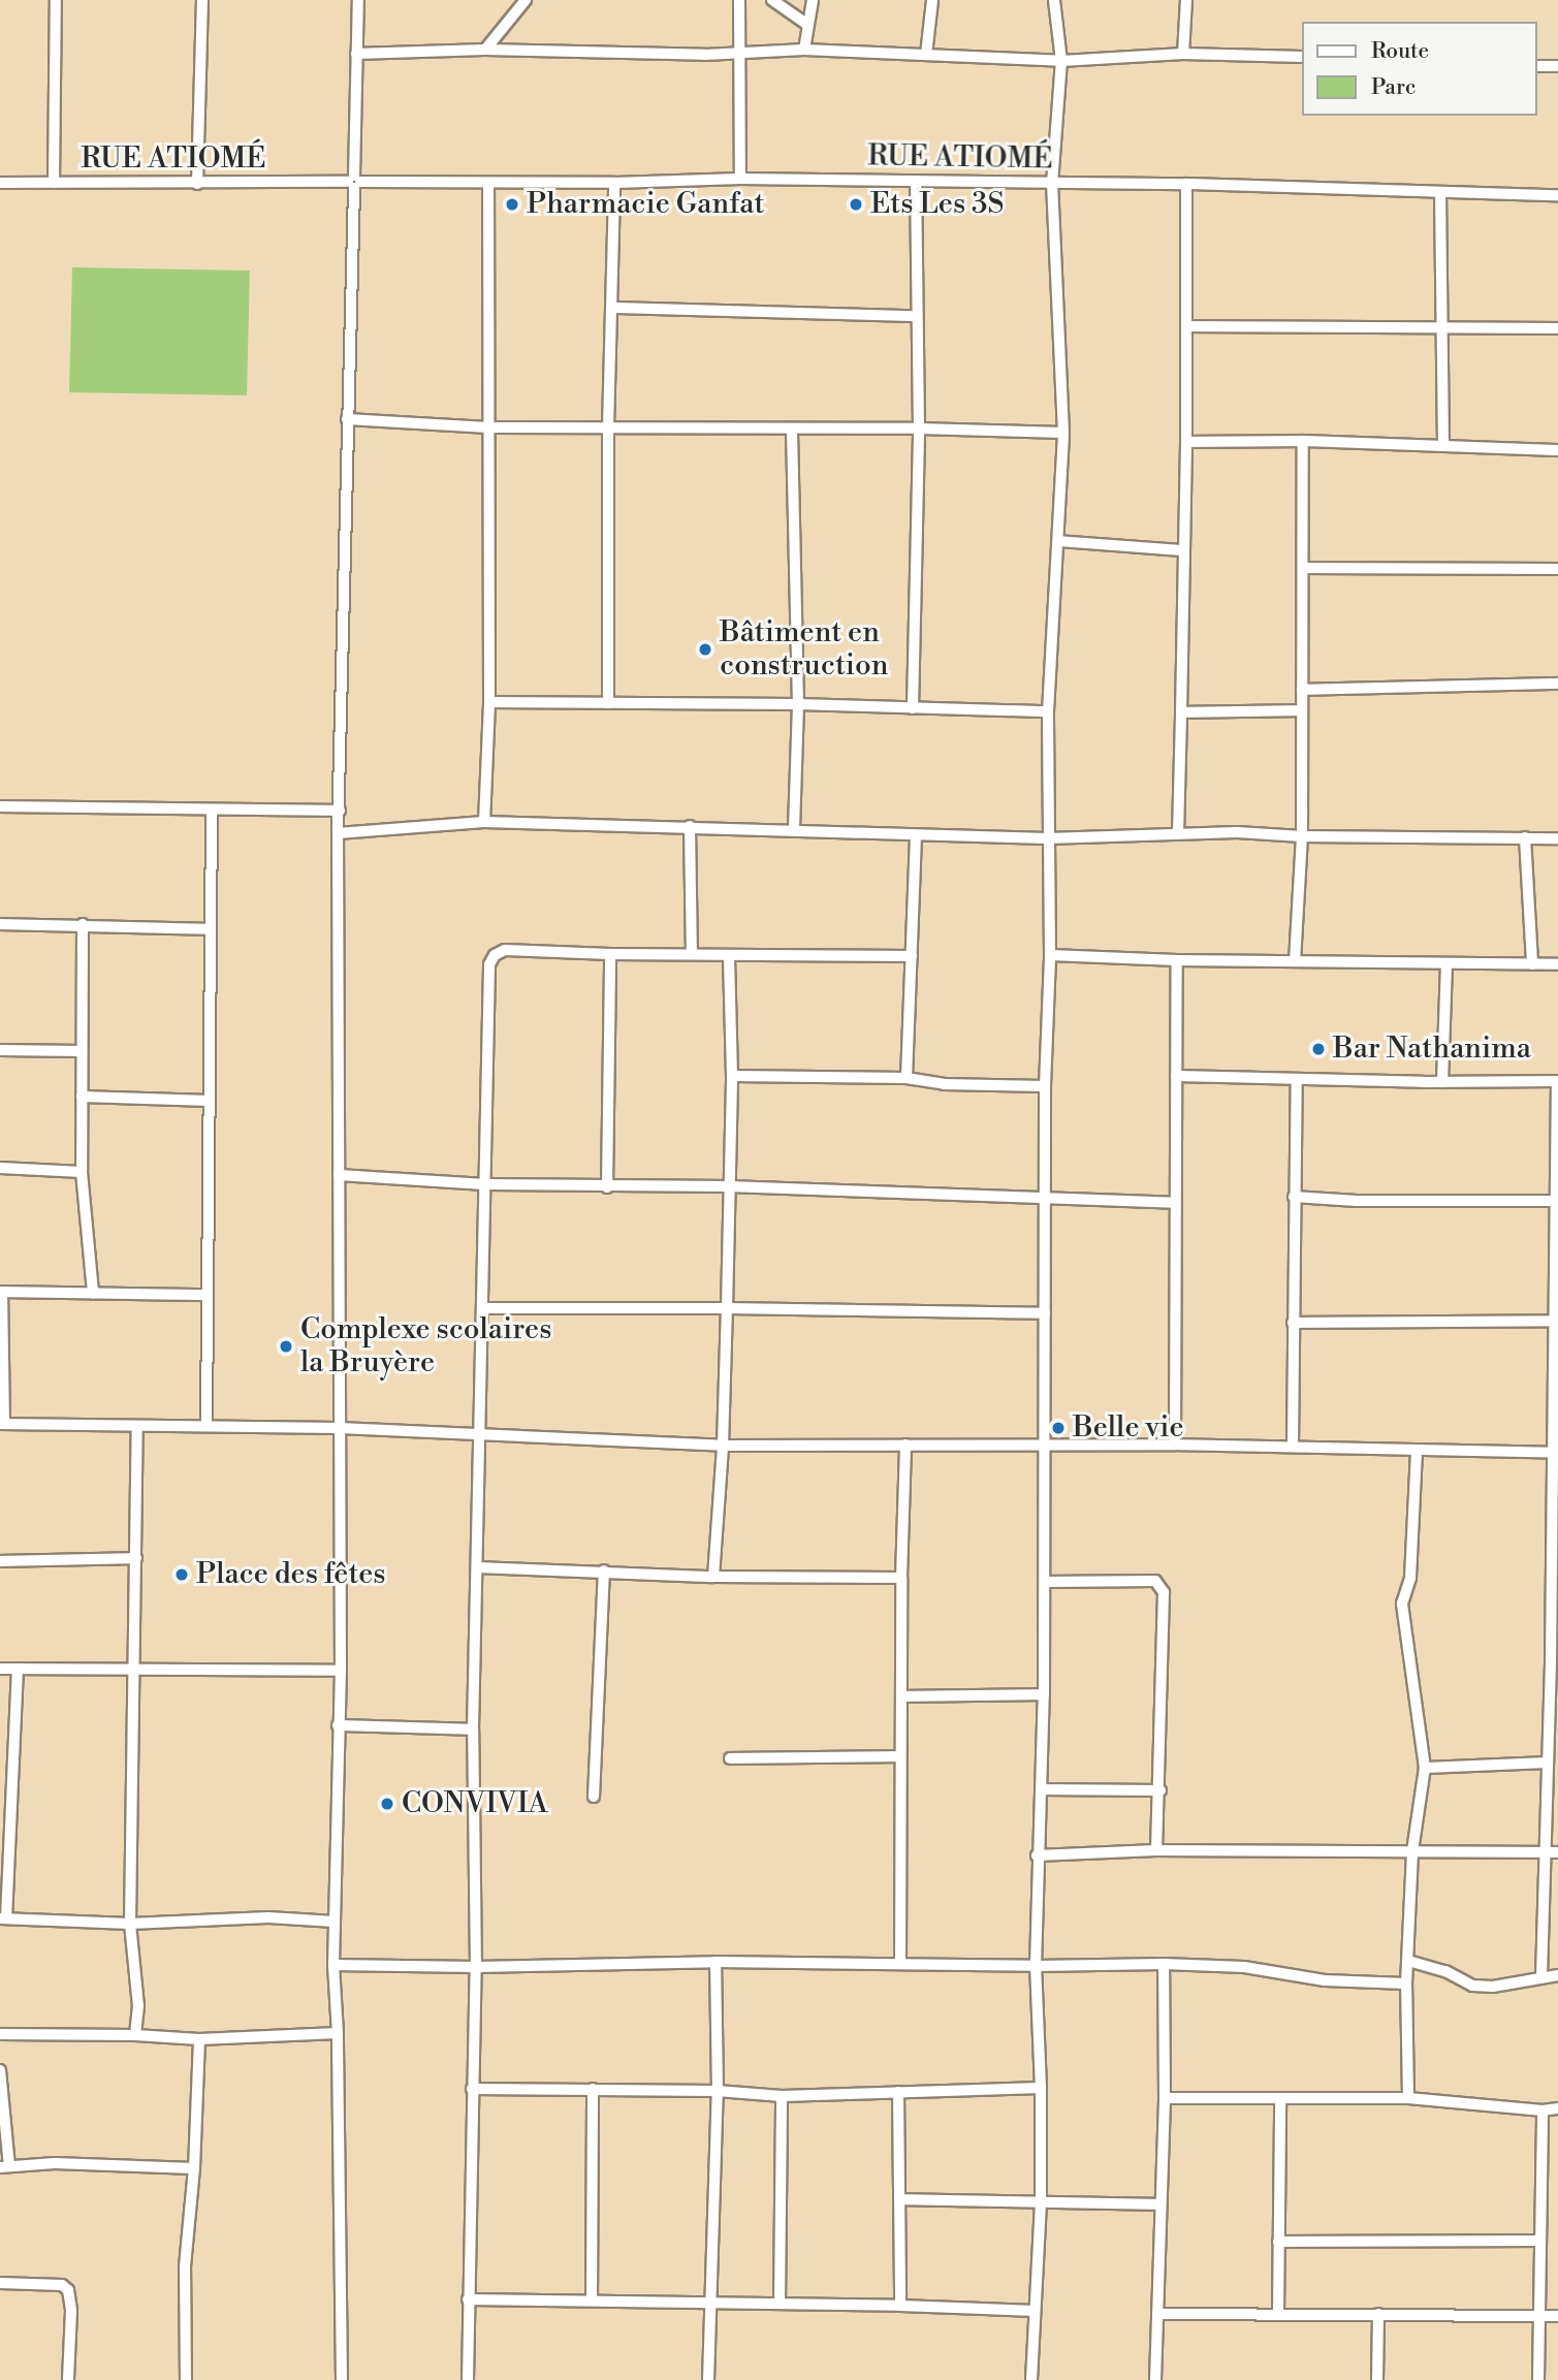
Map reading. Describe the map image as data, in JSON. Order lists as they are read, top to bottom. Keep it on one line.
{"streets":{"street":["RUE ATIOMÉ"]},"places":["Pharmacie Ganfat","Ets Les 3S","Bâtiment en construction","Bar Nathanima","Complexe scolaires la Bruyère","Belle vie","Place des fêtes","CONVIVIA"],"legend":["Route","Parc"]}
